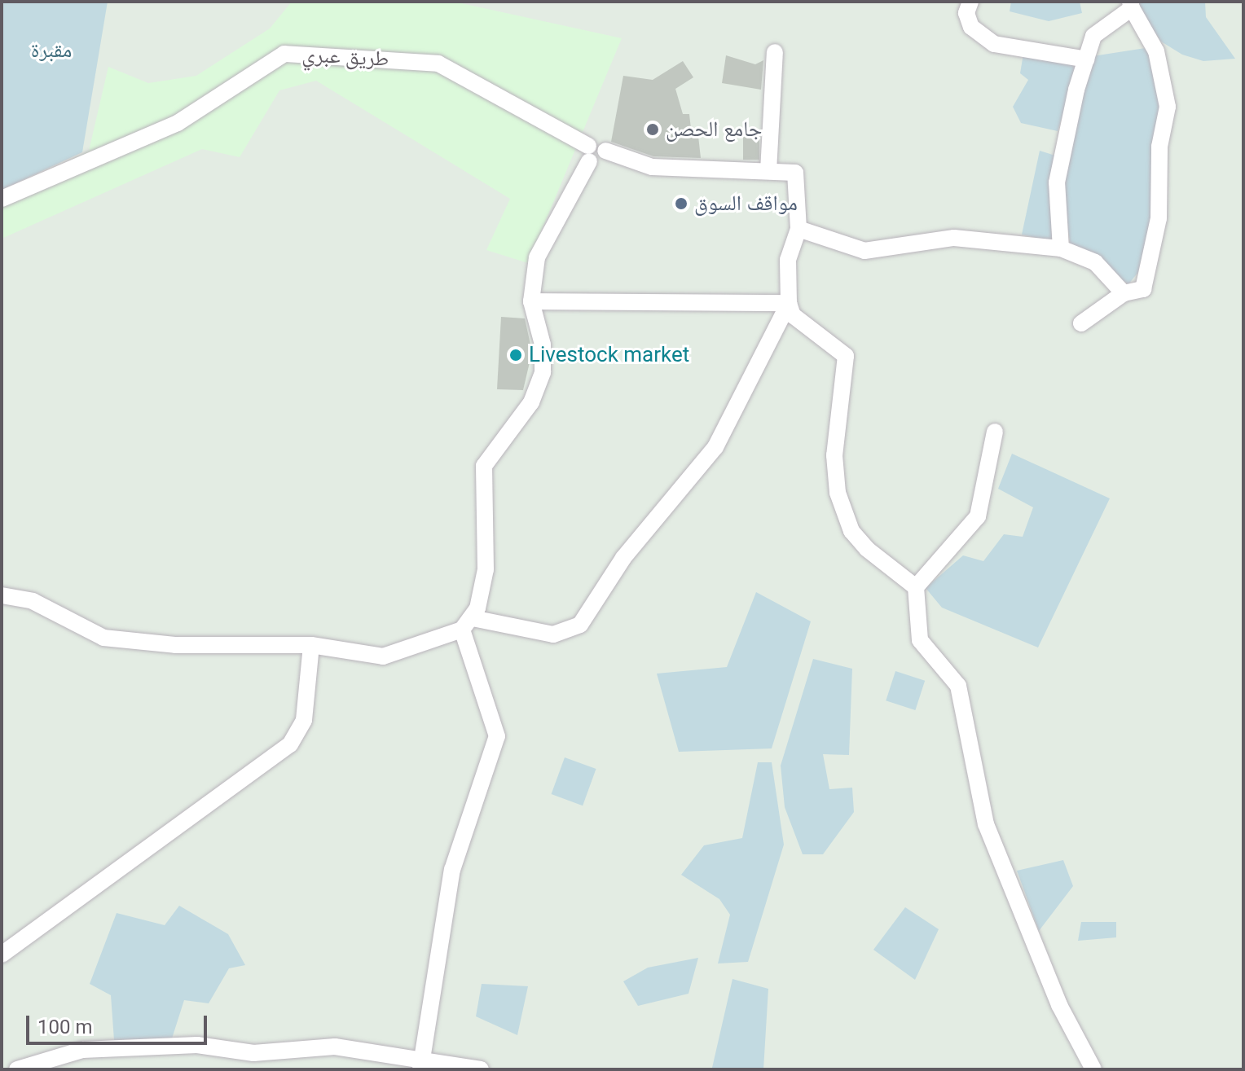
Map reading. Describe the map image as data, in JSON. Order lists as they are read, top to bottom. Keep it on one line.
{"streets":{"street":["طريق عبري"]},"parks":["مقبرة"],"places":["جامع الحصن","مواقف السوق","Livestock market"],"scale_bar":"100 m"}
